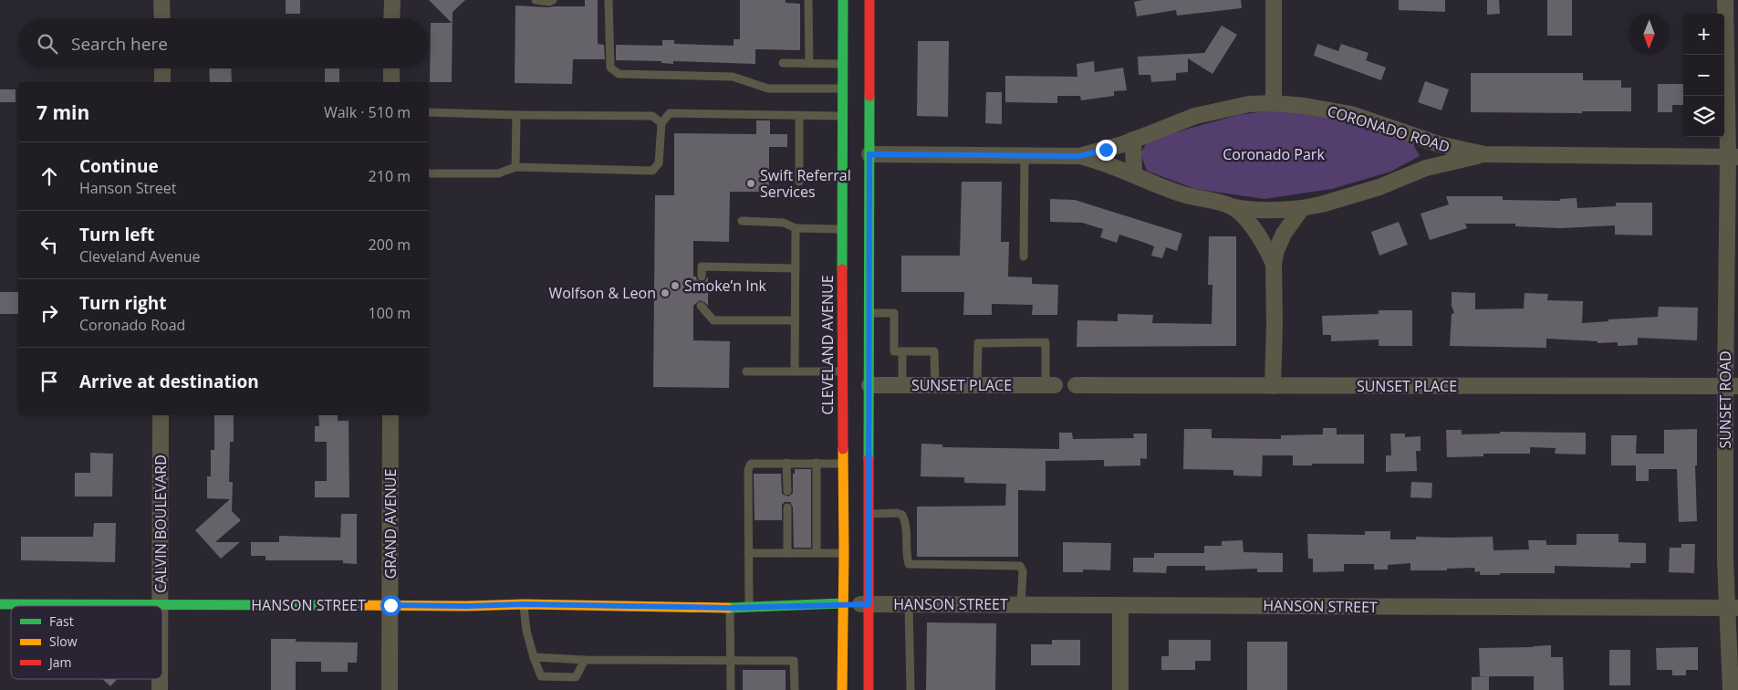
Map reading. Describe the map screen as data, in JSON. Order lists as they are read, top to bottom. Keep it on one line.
{"streets":{"main road":["CLEVELAND AVENUE","HANSON STREET"],"street":["CORONADO ROAD","SUNSET PLACE","SUNSET ROAD","CALVIN BOULEVARD","GRAND AVENUE"]},"crossings":[["CORONADO ROAD","SUNSET ROAD"],["CLEVELAND AVENUE","HANSON STREET"],["SUNSET PLACE","SUNSET ROAD"],["SUNSET ROAD","HANSON STREET"],["CALVIN BOULEVARD","HANSON STREET"],["GRAND AVENUE","HANSON STREET"]],"parks":["Coronado Park"],"places":["Swift Referral Services","Smoke’n Ink","Wolfson & Leon"],"legend":["Fast","Slow","Jam"],"north":"bottom","page":{"map_buttons":["+","−"],"search":"Search here","heading":["7 min","Walk · 510 m"],"list":[["Continue","Hanson Street","210 m"],["Turn left","Cleveland Avenue","200 m"],["Turn right","Coronado Road","100 m"],"Arrive at destination"]}}
